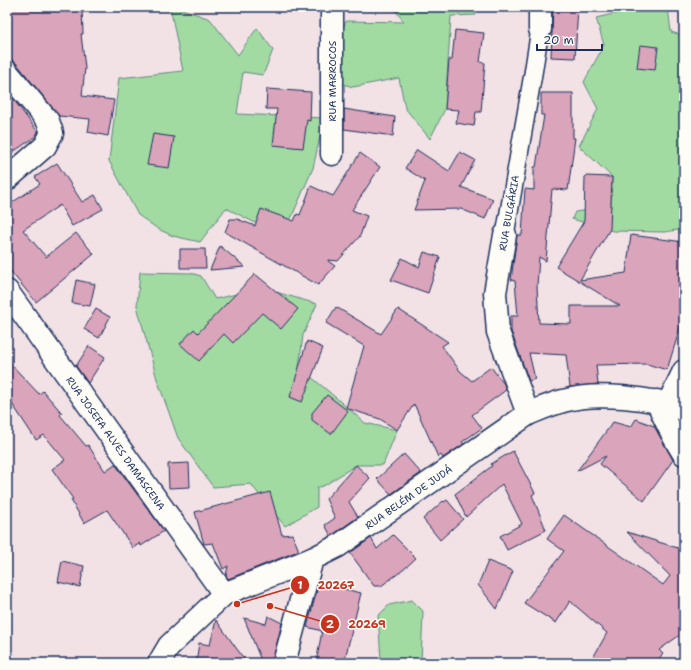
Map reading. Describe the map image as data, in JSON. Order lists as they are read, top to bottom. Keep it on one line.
{"streets":{"street":["RUA MARROCOS","RUA BULGÁRIA","RUA JOSEFA ALVES DAMASCENA","RUA BELÉM DE JUDÁ"]},"crossings":[["RUA BULGÁRIA","RUA BELÉM DE JUDÁ"],["RUA JOSEFA ALVES DAMASCENA","RUA BELÉM DE JUDÁ"]],"places":["20267","20269"],"scale_bar":"20 m"}
